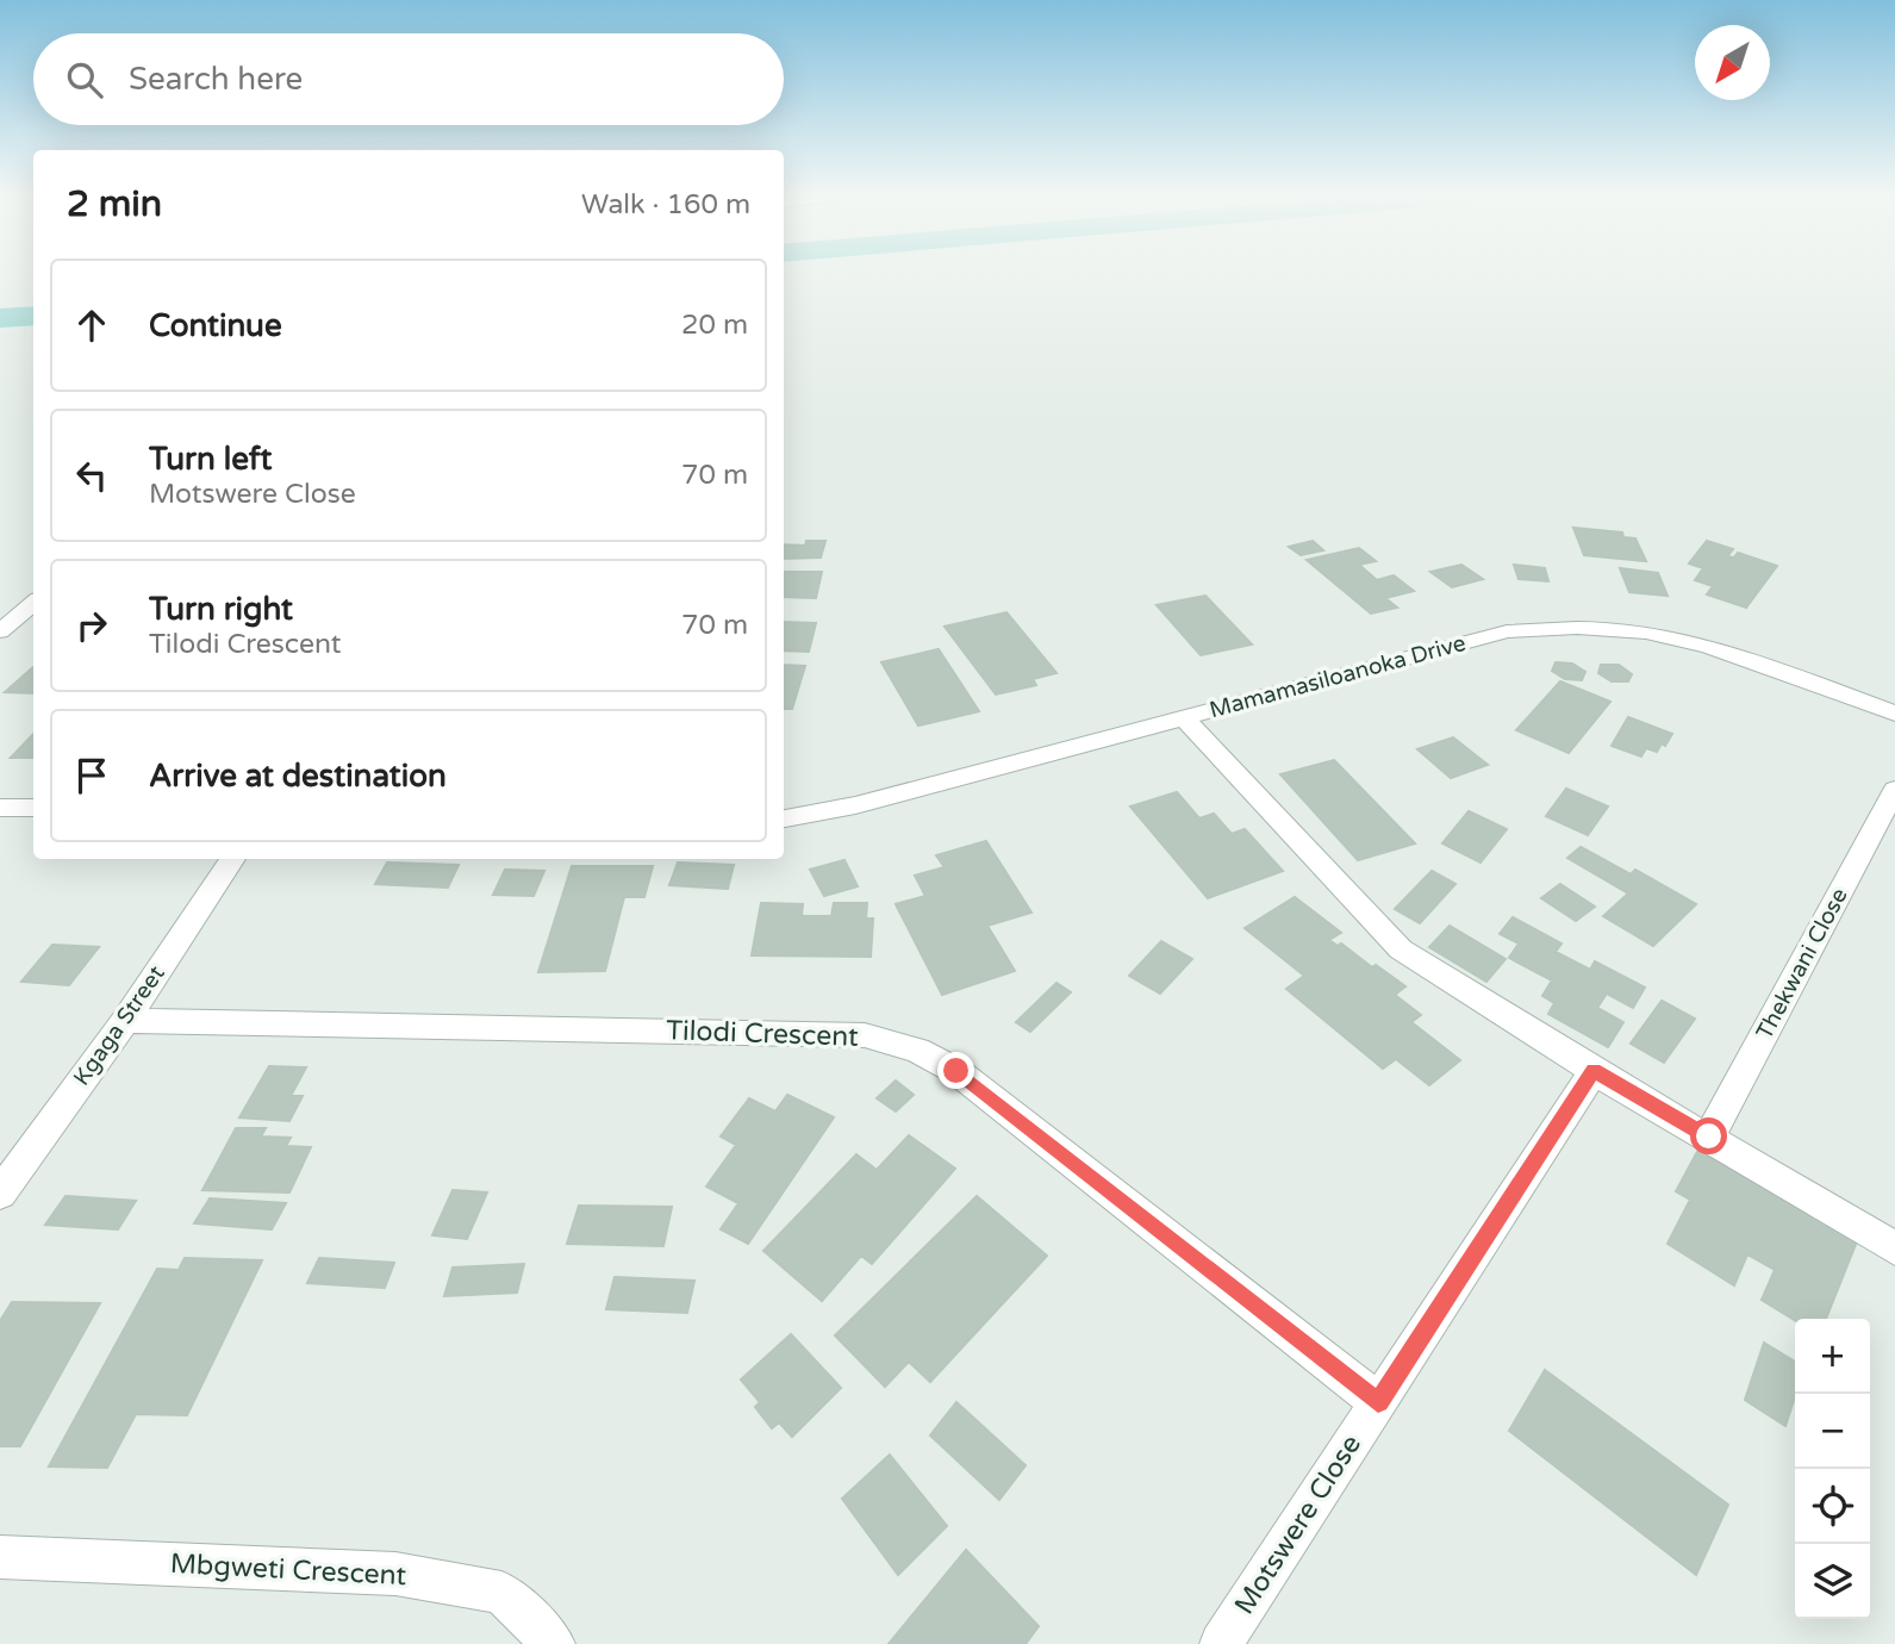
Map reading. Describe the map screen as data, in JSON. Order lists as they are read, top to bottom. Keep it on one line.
{"streets":{"street":["Mamamasiloanoka Drive","Thekwani Close","Kgaga Street","Tilodi Crescent","Motswere Close","Mbgweti Crescent"]},"crossings":[["Kgaga Street","Tilodi Crescent"],["Tilodi Crescent","Motswere Close"]],"north":"bottom left","page":{"search":"Search here","heading":["2 min","Walk · 160 m"],"list":[["Continue","20 m"],["Turn left","Motswere Close","70 m"],["Turn right","Tilodi Crescent","70 m"],"Arrive at destination"],"map_buttons":["+","−"]}}
